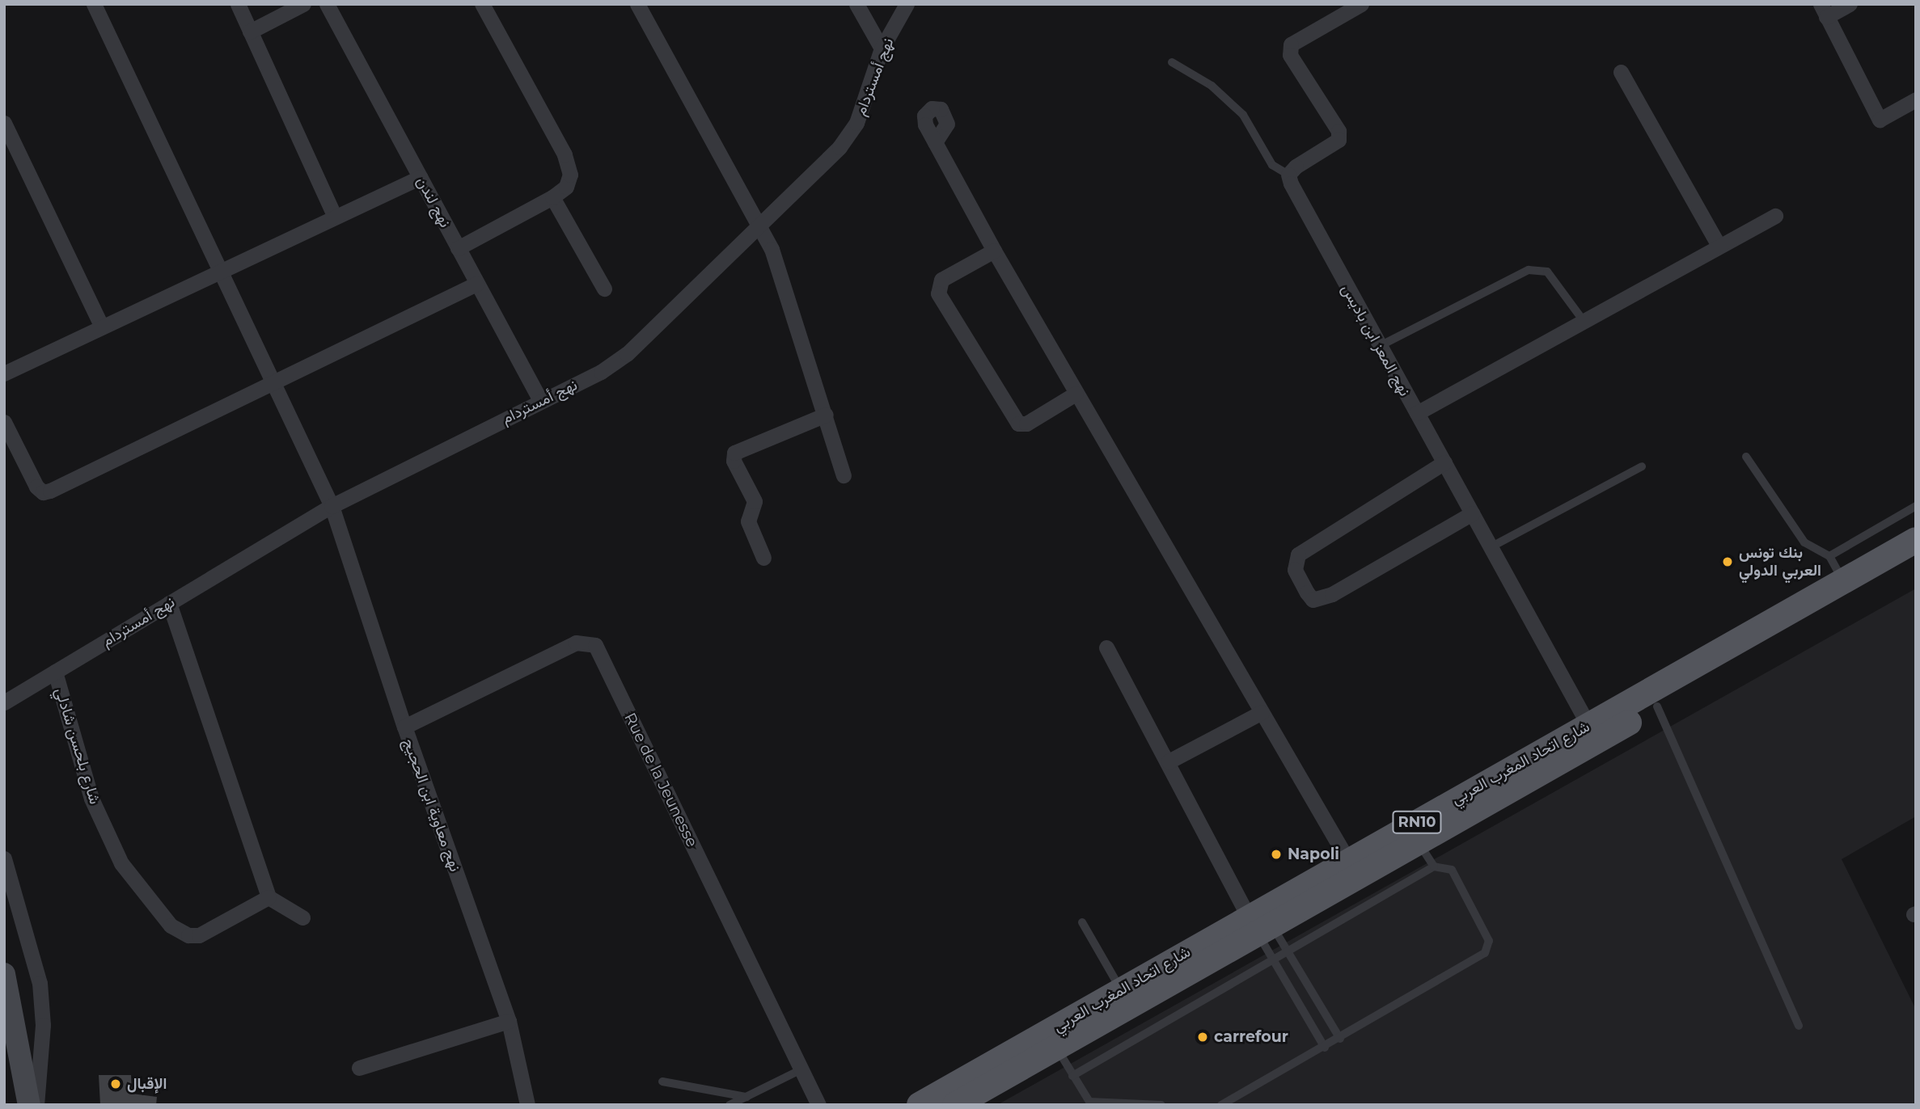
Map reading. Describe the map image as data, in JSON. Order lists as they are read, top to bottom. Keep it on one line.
{"streets":{"main road":["شارع اتحاد المغرب العربي","RN10"],"street":["نهج أمستردام","نهج لندن","نهج المعز ابن باديس","شارع بلحسن شادلي","Rue de la Jeunesse","نهج معاوية ابن الحجيج"]},"crossings":[["نهج أمستردام","نهج لندن"],["نهج أمستردام","شارع بلحسن شادلي"],["نهج أمستردام","نهج معاوية ابن الحجيج"],["نهج المعز ابن باديس","شارع اتحاد المغرب العربي"],["Rue de la Jeunesse","نهج معاوية ابن الحجيج"]],"places":["بنك تونس العربي الدولي","Napoli","carrefour","الإقبال"]}
